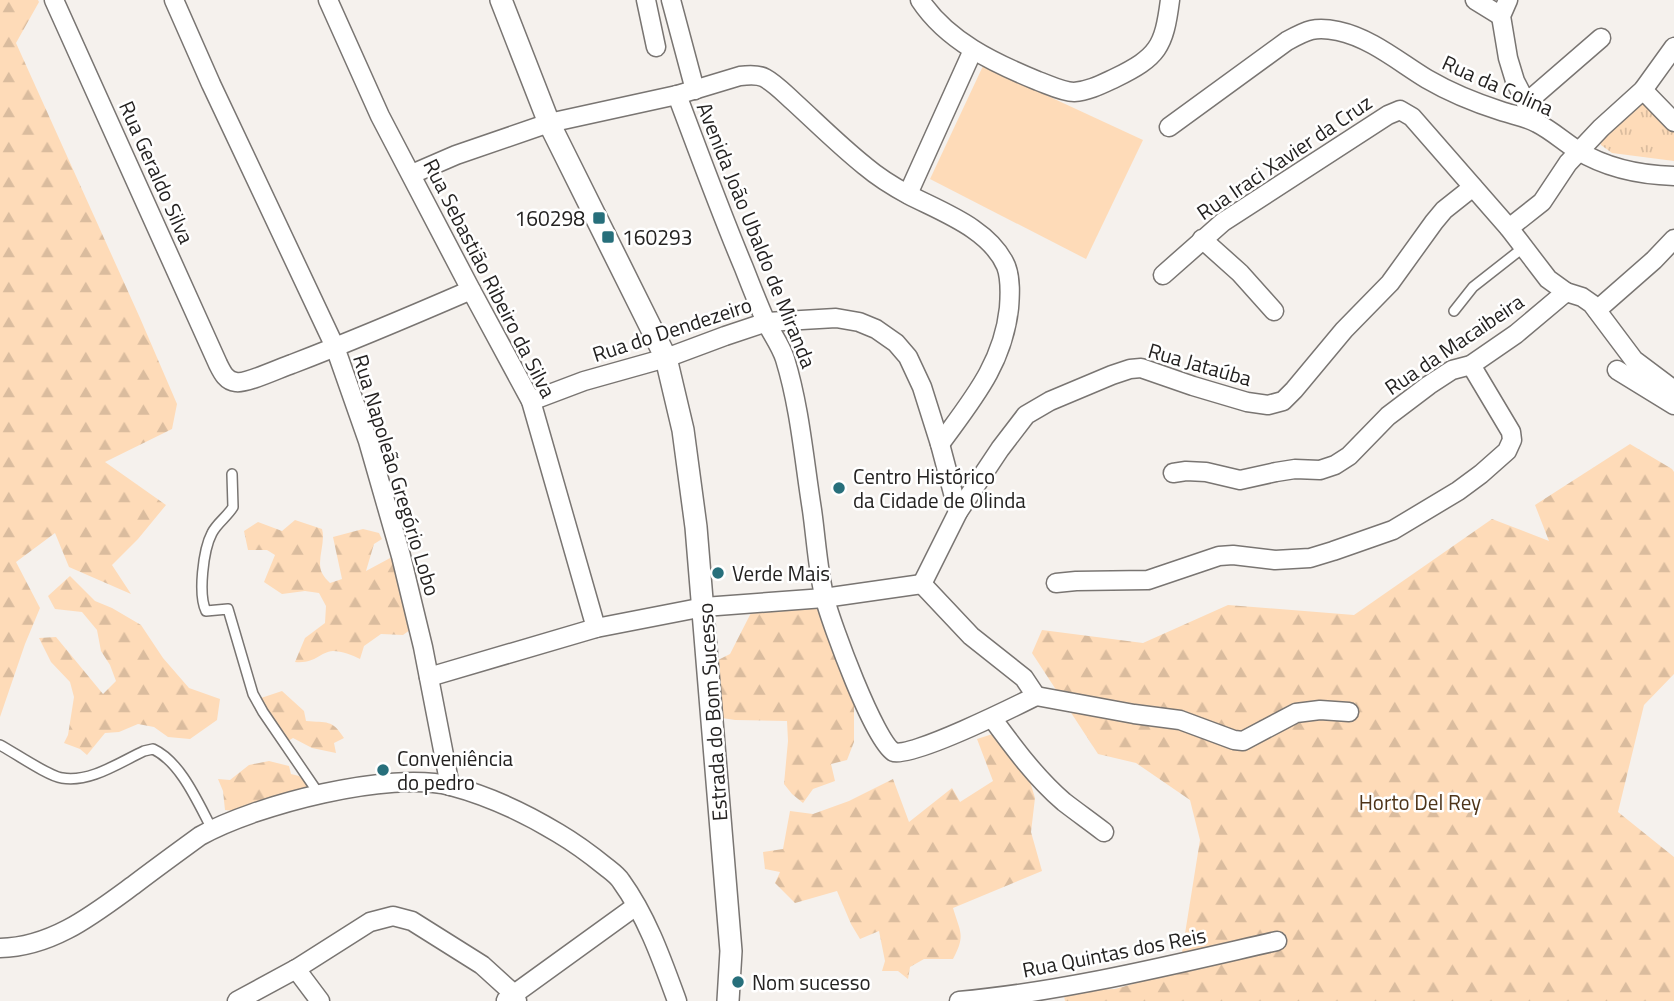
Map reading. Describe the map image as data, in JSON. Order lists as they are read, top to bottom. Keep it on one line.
{"streets":{"street":["Rua da Colina","Rua Iraci Xavier da Cruz","Rua Geraldo Silva","Avenida João Ubaldo de Miranda","Rua Sebastião Ribeiro da Silva","Rua do Dendezeiro","Rua da Macaibeira","Rua Jataúba","Rua Napoleão Gregório Lobo","Estrada do Bom Sucesso","Rua Quintas dos Reis"]},"crossings":[["Rua Iraci Xavier da Cruz","Rua Jataúba"],["Rua Geraldo Silva","Rua Napoleão Gregório Lobo"],["Avenida João Ubaldo de Miranda","Rua do Dendezeiro"],["Rua Sebastião Ribeiro da Silva","Rua do Dendezeiro"],["Rua do Dendezeiro","Rua Jataúba"],["Rua do Dendezeiro","Estrada do Bom Sucesso"]],"parks":["Horto Del Rey"],"places":{"transit":["160298","160293"],"other":["Centro Histórico da Cidade de Olinda","Verde Mais","Conveniência do pedro","Nom sucesso"]}}
